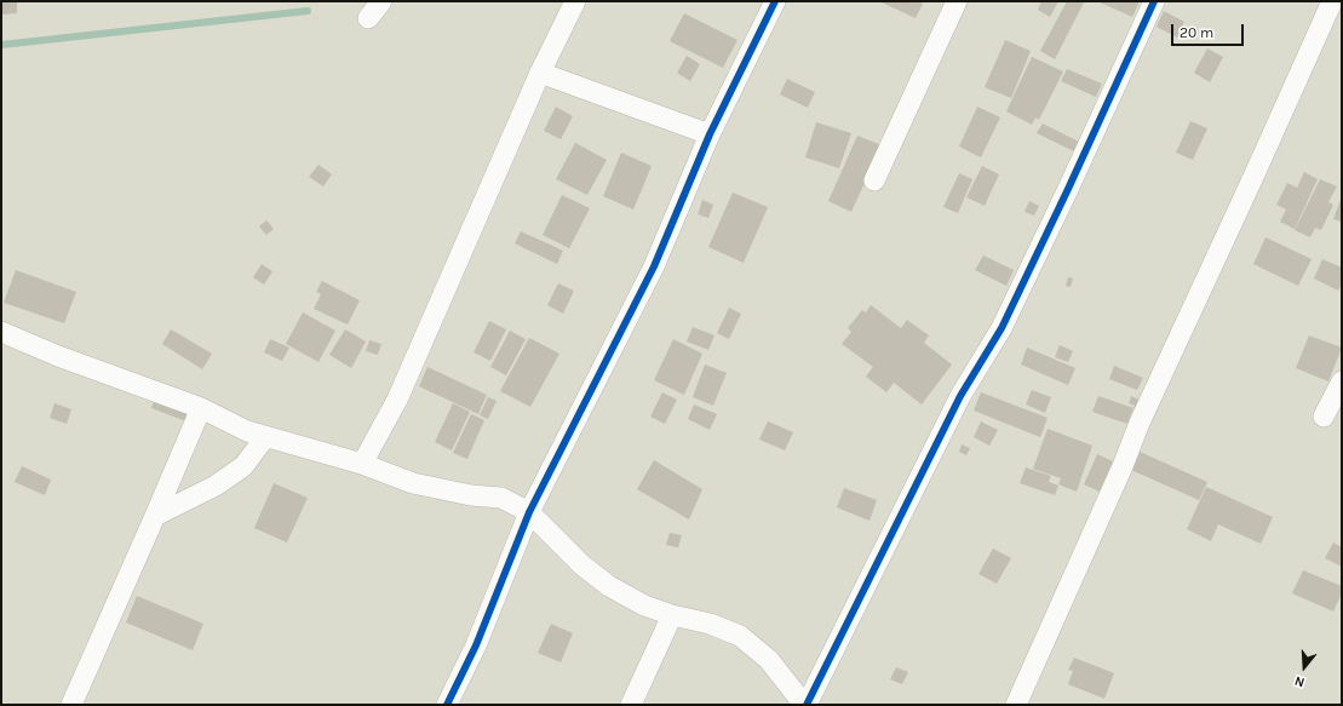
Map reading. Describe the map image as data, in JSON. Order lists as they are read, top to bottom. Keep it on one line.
{"scale_bar":"20 m","north":"bottom"}
